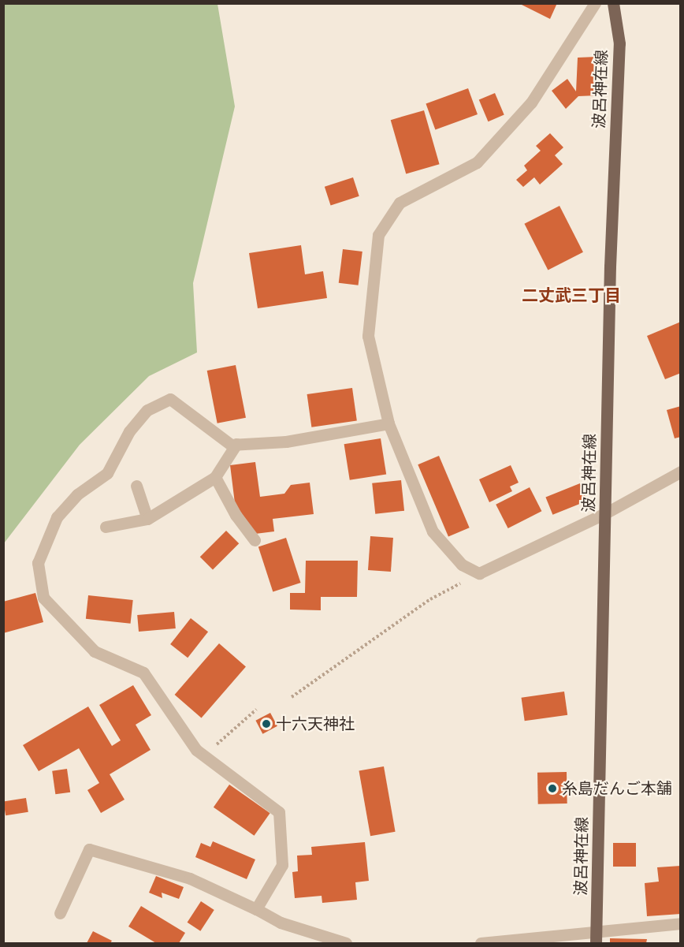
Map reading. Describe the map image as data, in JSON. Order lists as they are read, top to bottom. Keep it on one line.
{"streets":{"main road":["波呂神在線"]},"districts":["二丈武三丁目"],"places":["十六天神社","糸島だんご本舗"]}
